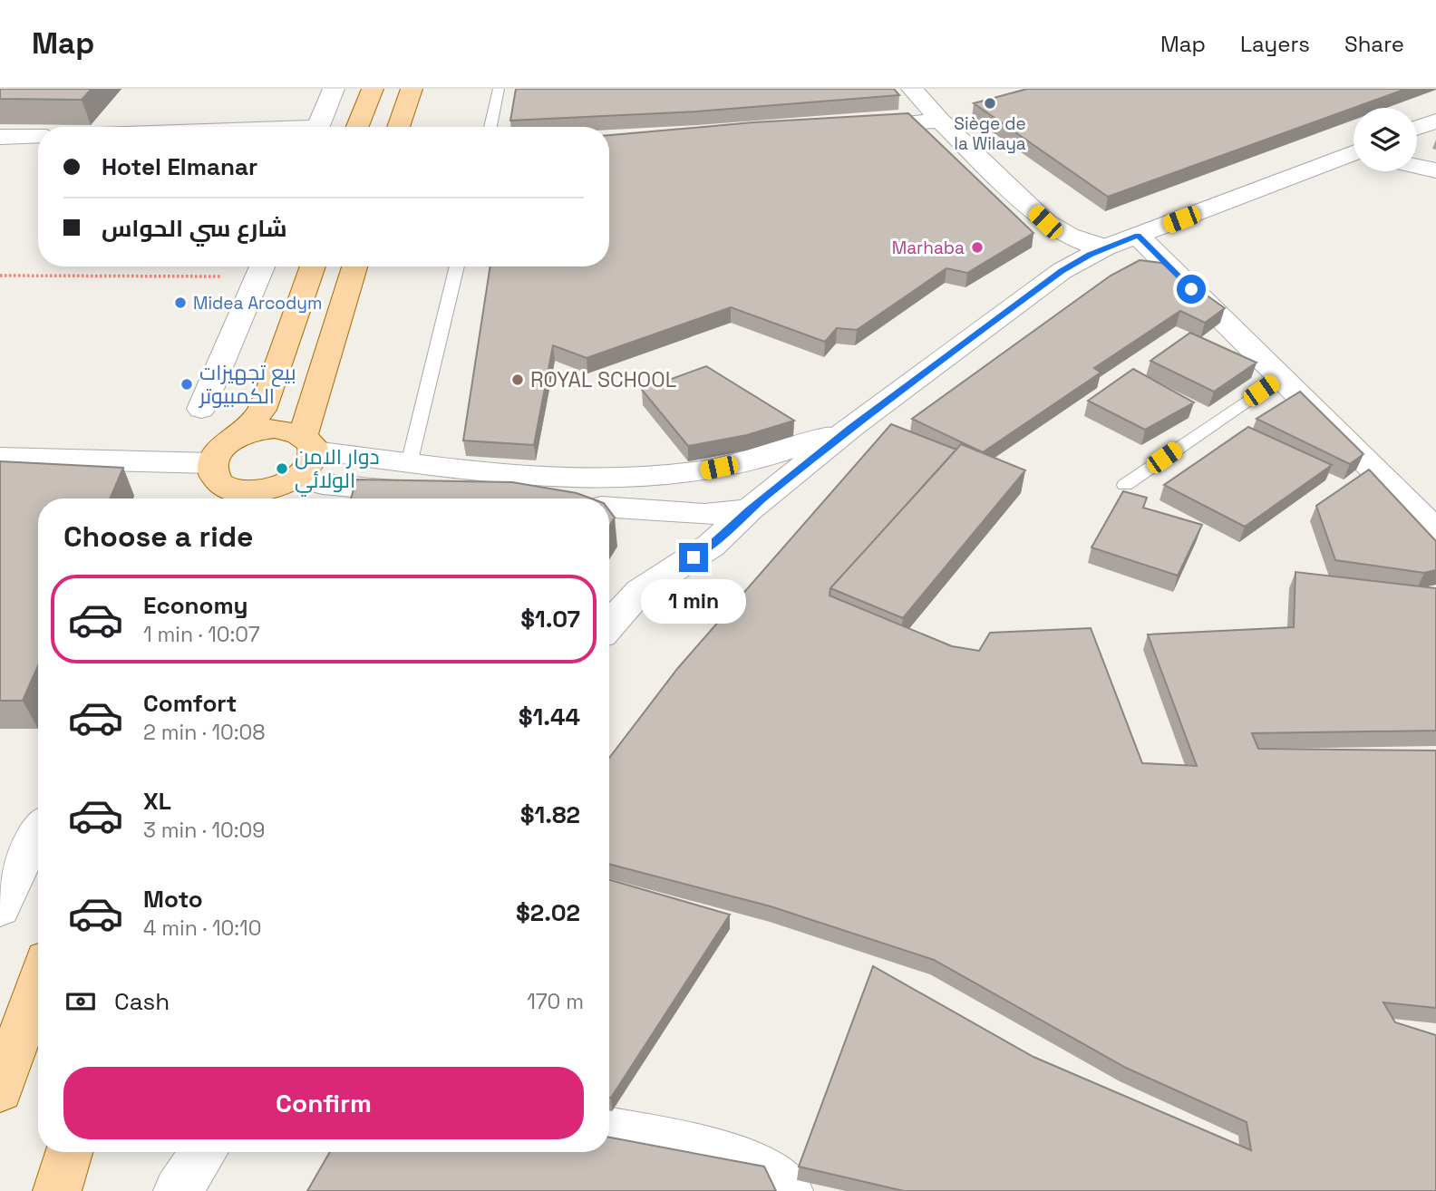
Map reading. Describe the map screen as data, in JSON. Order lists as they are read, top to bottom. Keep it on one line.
{"places":["Siège de la Wilaya","Marhaba","Midea Arcodym","ROYAL SCHOOL","بيع تجهيزات الكمبيوتر","دوار الامن الولائي"],"page":{"header":"Map","nav":["Map","Layers","Share"],"banner":["Hotel Elmanar","شارع سي الحواس"],"heading":"Choose a ride","list":[{"name":"Economy","note":"1 min · 10:07","value":"$1.07"},{"name":"Comfort","note":"2 min · 10:08","value":"$1.44"},{"name":"XL","note":"3 min · 10:09","value":"$1.82"},{"name":"Moto","note":"4 min · 10:10","value":"$2.02"}],"bubble":"1 min","pay":["Cash","170 m"],"buttons":"Confirm"}}
